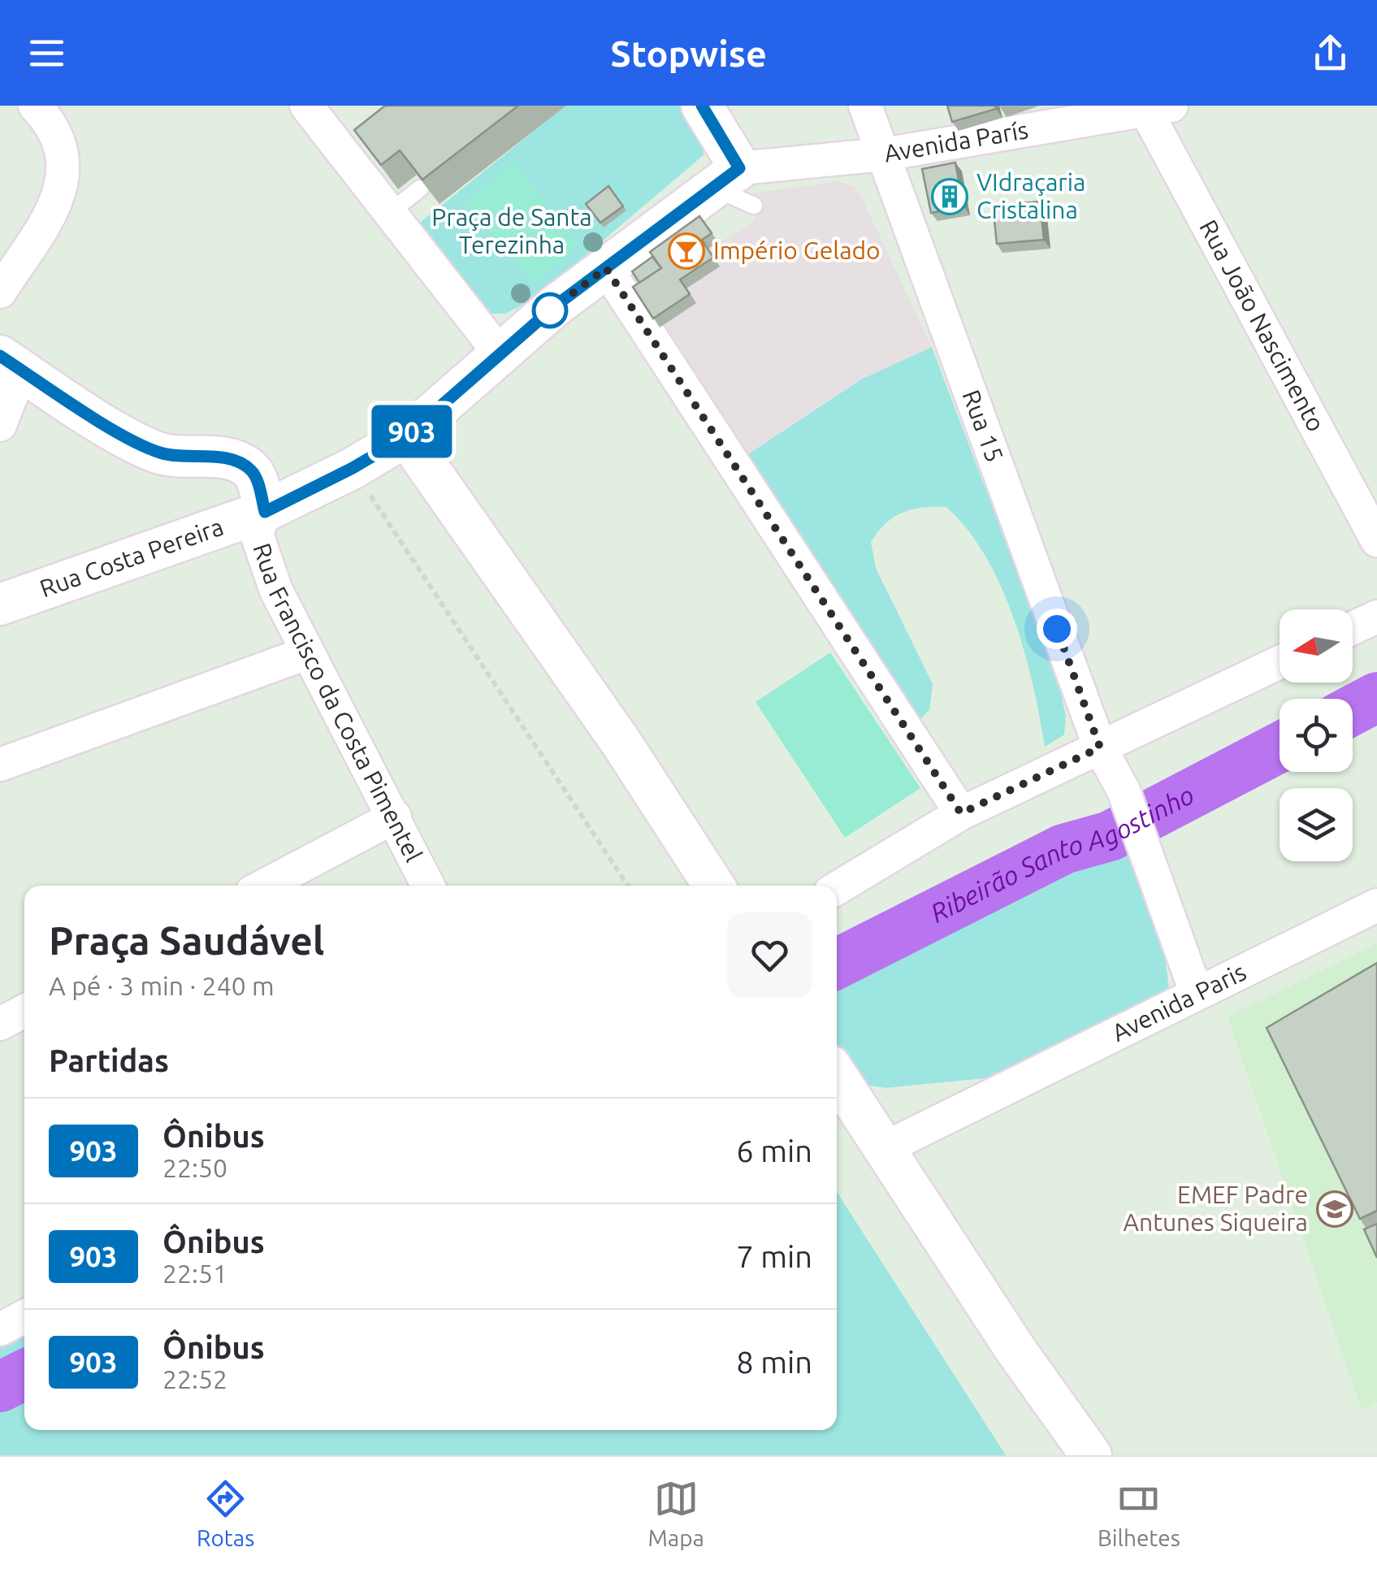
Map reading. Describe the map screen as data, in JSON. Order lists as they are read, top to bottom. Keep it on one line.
{"streets":{"street":["Avenida París","Rua João Nascimento","Rua 15","Rua Costa Pereira","Rua Francisco da Costa Pimentel","Avenida Paris"]},"crossings":[["Avenida París","Rua João Nascimento"],["Avenida París","Rua 15"],["Rua 15","Avenida Paris"],["Rua Costa Pereira","Rua Francisco da Costa Pimentel"]],"water":["Ribeirão Santo Agostinho"],"parks":["Praça de Santa Terezinha"],"places":{"building":["VIdraçaria Cristalina"],"bar":["Império Gelado"],"school or university":["EMEF Padre Antunes Siqueira"]},"lines":["bus line 903"],"north":"left","page":{"header":"Stopwise","on_map":"903","heading":[["Praça Saudável","A pé · 3 min · 240 m"],"Partidas"],"list":[{"mark":"903","name":"Ônibus","note":"22:50","value":"6 min"},{"mark":"903","name":"Ônibus","note":"22:51","value":"7 min"},{"mark":"903","name":"Ônibus","note":"22:52","value":"8 min"}],"tabs":["Rotas","Mapa","Bilhetes"]}}
